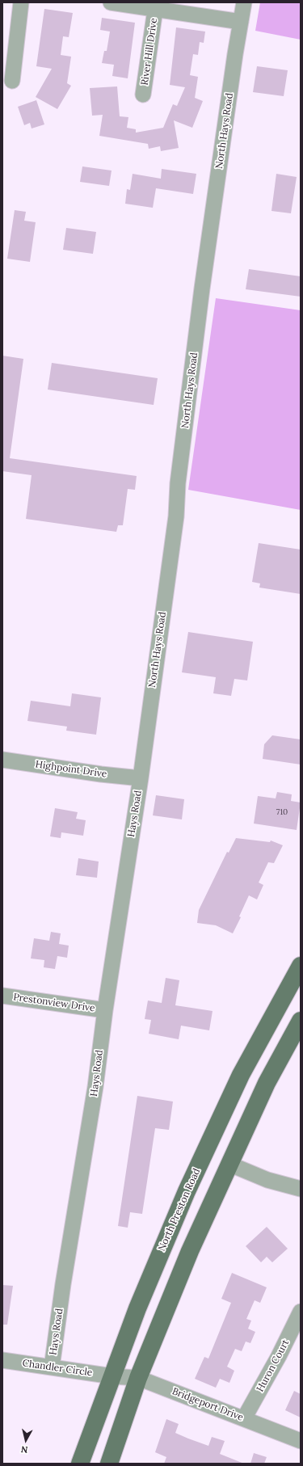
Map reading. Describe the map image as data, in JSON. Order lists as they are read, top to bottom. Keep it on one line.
{"streets":{"main road":["North Preston Road"],"street":["River Hill Drive","North Hays Road","Highpoint Drive","Hays Road","Prestonview Drive","Huron Court","Chandler Circle","Bridgeport Drive"]},"crossings":[["North Hays Road","Highpoint Drive"],["North Hays Road","Hays Road"],["Highpoint Drive","Hays Road"],["Hays Road","Prestonview Drive"],["Hays Road","Chandler Circle"],["North Preston Road","Chandler Circle"],["North Preston Road","Bridgeport Drive"],["Huron Court","Bridgeport Drive"],["Chandler Circle","Bridgeport Drive"]],"house_numbers":["710"],"north":"bottom"}
